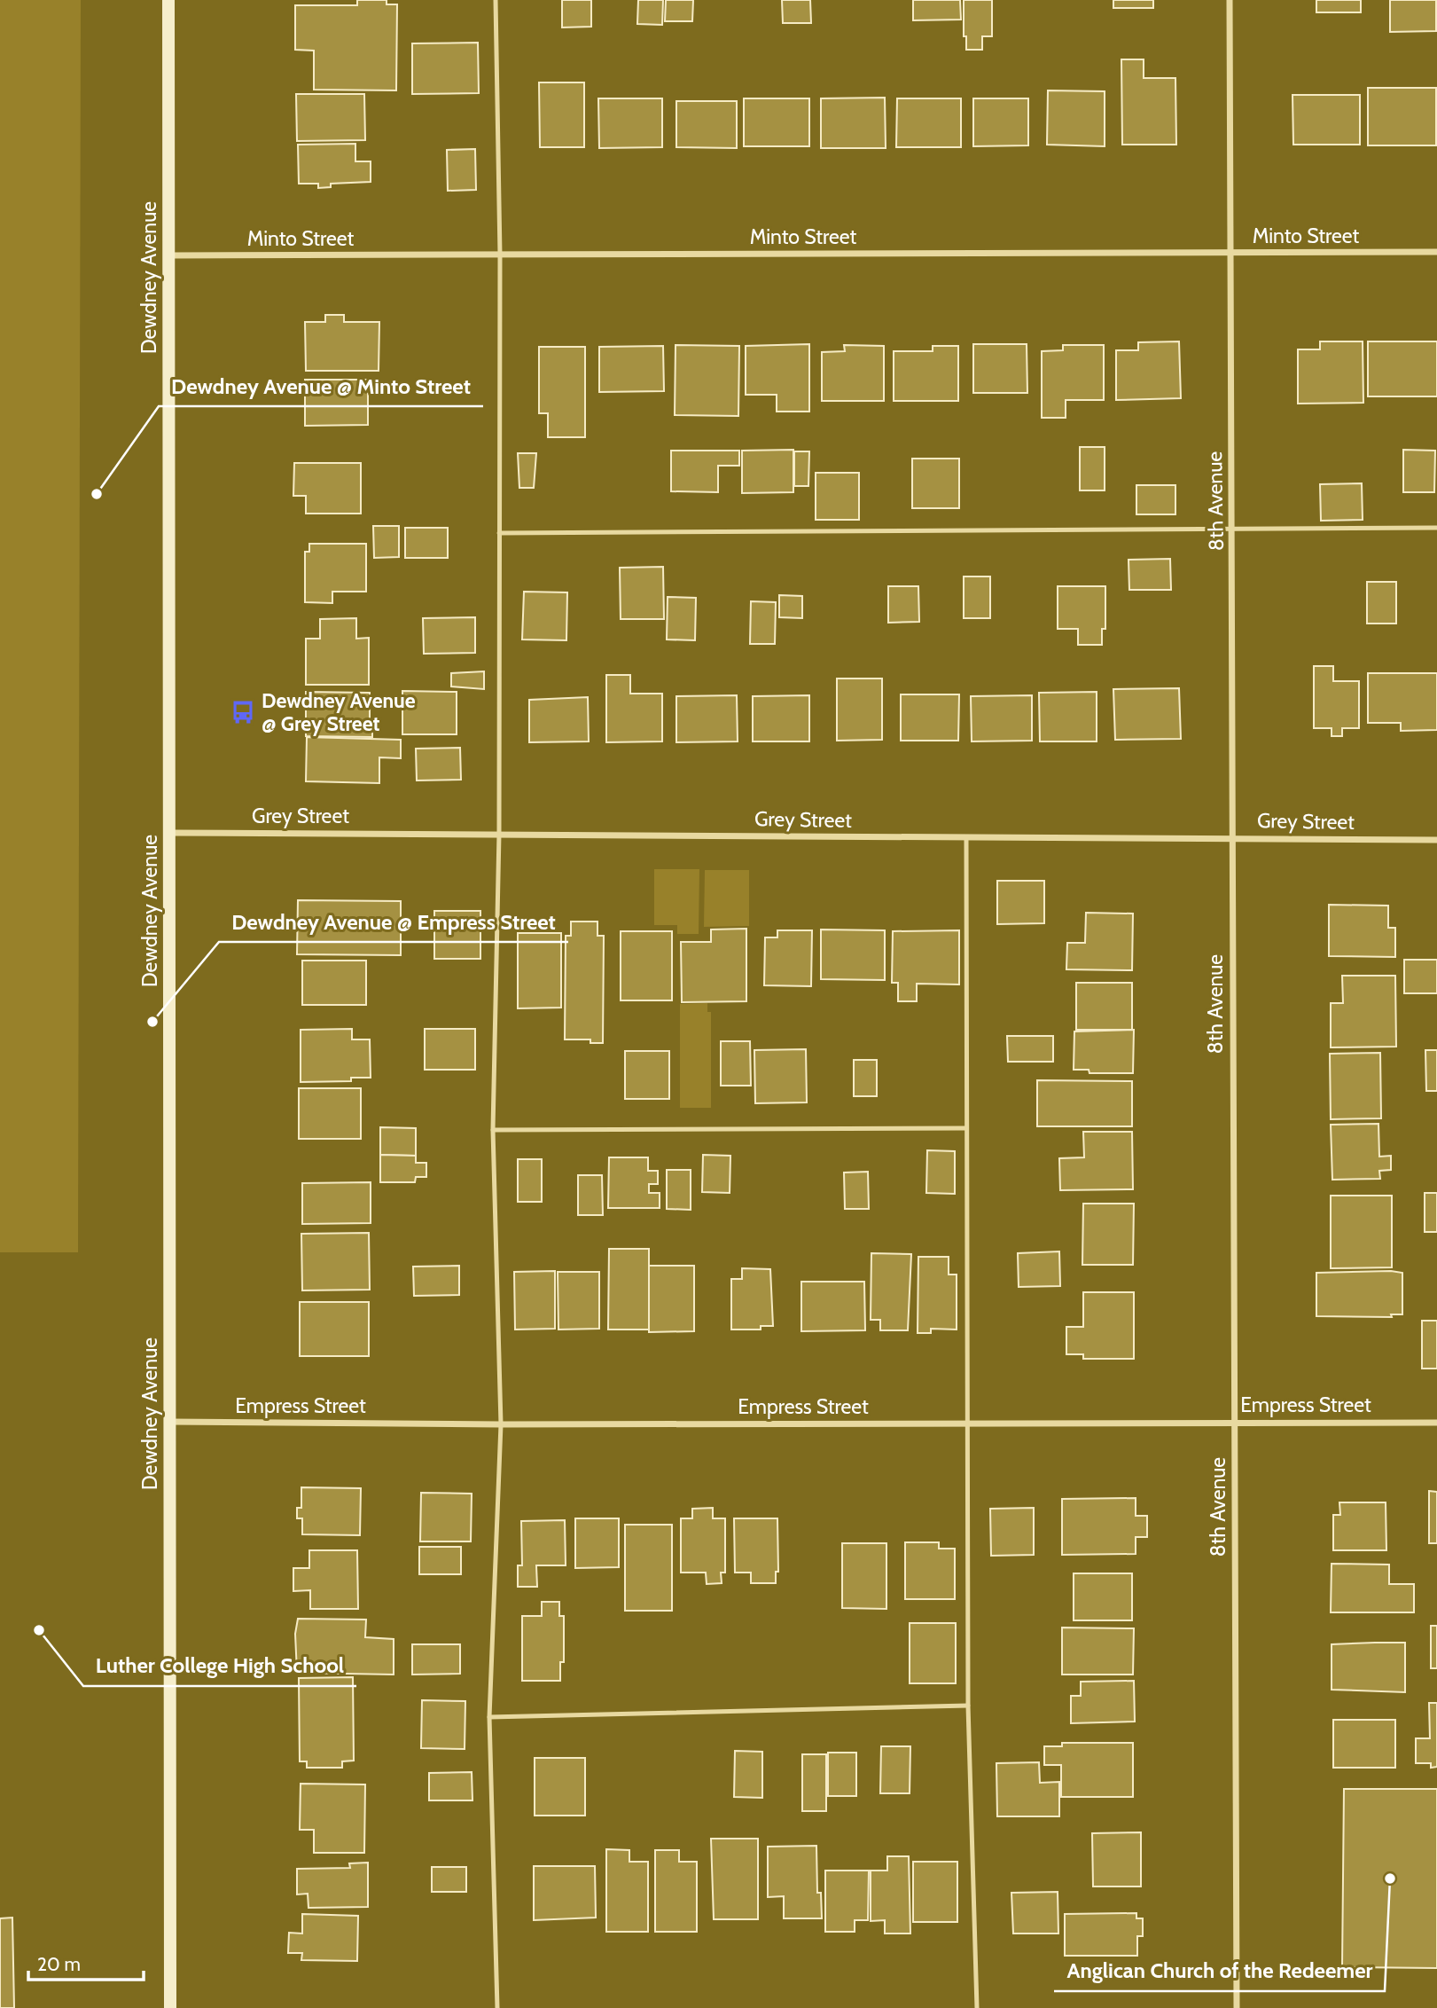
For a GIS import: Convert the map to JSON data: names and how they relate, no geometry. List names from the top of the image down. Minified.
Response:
{"streets":{"main road":["Dewdney Avenue"],"street":["Minto Street","8th Avenue","Grey Street","Empress Street"]},"crossings":[["Minto Street","Dewdney Avenue"],["Minto Street","8th Avenue"],["Dewdney Avenue","Grey Street"],["Dewdney Avenue","Empress Street"],["8th Avenue","Grey Street"],["8th Avenue","Empress Street"]],"places":{"other":["Dewdney Avenue @ Minto Street","Dewdney Avenue @ Empress Street","Luther College High School","Anglican Church of the Redeemer"],"bus stop":["Dewdney Avenue @ Grey Street"]},"scale_bar":"20 m"}
